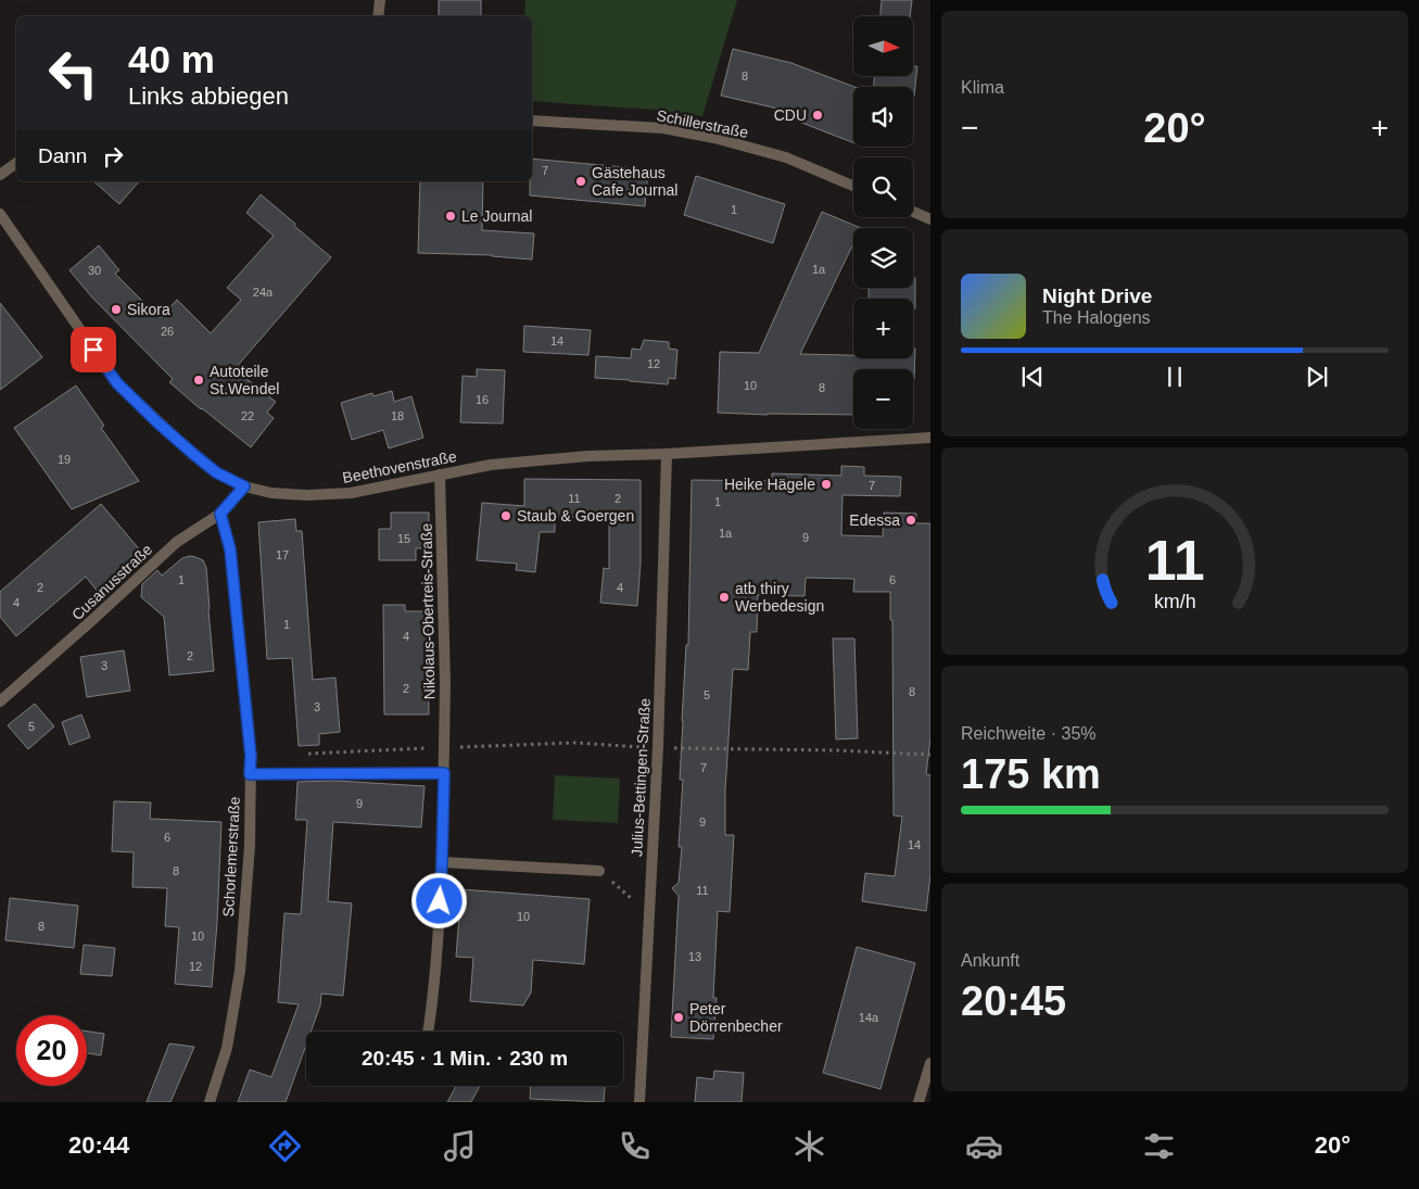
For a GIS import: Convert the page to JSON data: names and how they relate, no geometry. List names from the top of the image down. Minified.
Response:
{"streets":{"street":["Schillerstraße","Beethovenstraße","Cusanusstraße","Nikolaus-Obertreis-Straße","Julius-Bettingen-Straße","Schorlemerstraße"]},"crossings":[["Beethovenstraße","Cusanusstraße"],["Beethovenstraße","Nikolaus-Obertreis-Straße"],["Beethovenstraße","Julius-Bettingen-Straße"],["Cusanusstraße","Schorlemerstraße"]],"places":["CDU","Gästehaus Cafe Journal","Le Journal","Sikora","Autoteile St.Wendel","Heike Hägele","Staub & Goergen","Edessa","atb thiry Werbedesign","Peter Dörrenbecher"],"house_numbers":["8","7","1","1a","30","24a","26","14","12","10","8","16","22","18","19","7","11","2","1","1a","9","15","17","1","6","2","4","4","1","4","2","3","2","8","5","3","5","7","9","9","6","14","8","11","10","8","10","13","12","14a"],"north":"right","page":{"tile":["Klima",["Reichweite · 35%","175 km"],["Ankunft","20:45"]],"map_buttons":["+","−"],"turn":["40 m","Links abbiegen"],"heat":["−","20°","+"],"then":"Dann","song":["Night Drive","The Halogens"],"limit":"20","trip":"20:45 · 1 Min. · 230 m","tabs":["20:44","20°"],"gauge":["11","km/h"]}}
